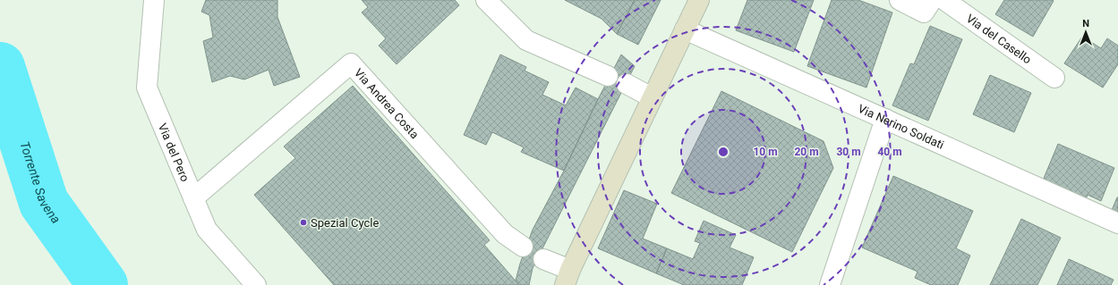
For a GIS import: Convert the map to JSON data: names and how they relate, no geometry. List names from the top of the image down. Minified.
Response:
{"streets":{"street":["Via del Casello","Via Andrea Costa","Via Nerino Soldati","Via del Pero"]},"crossings":[["Via Andrea Costa","Via del Pero"]],"water":["Torrente Savena"],"places":["Spezial Cycle"],"north":"top","rings":["10 m","20 m","30 m","40 m"]}
